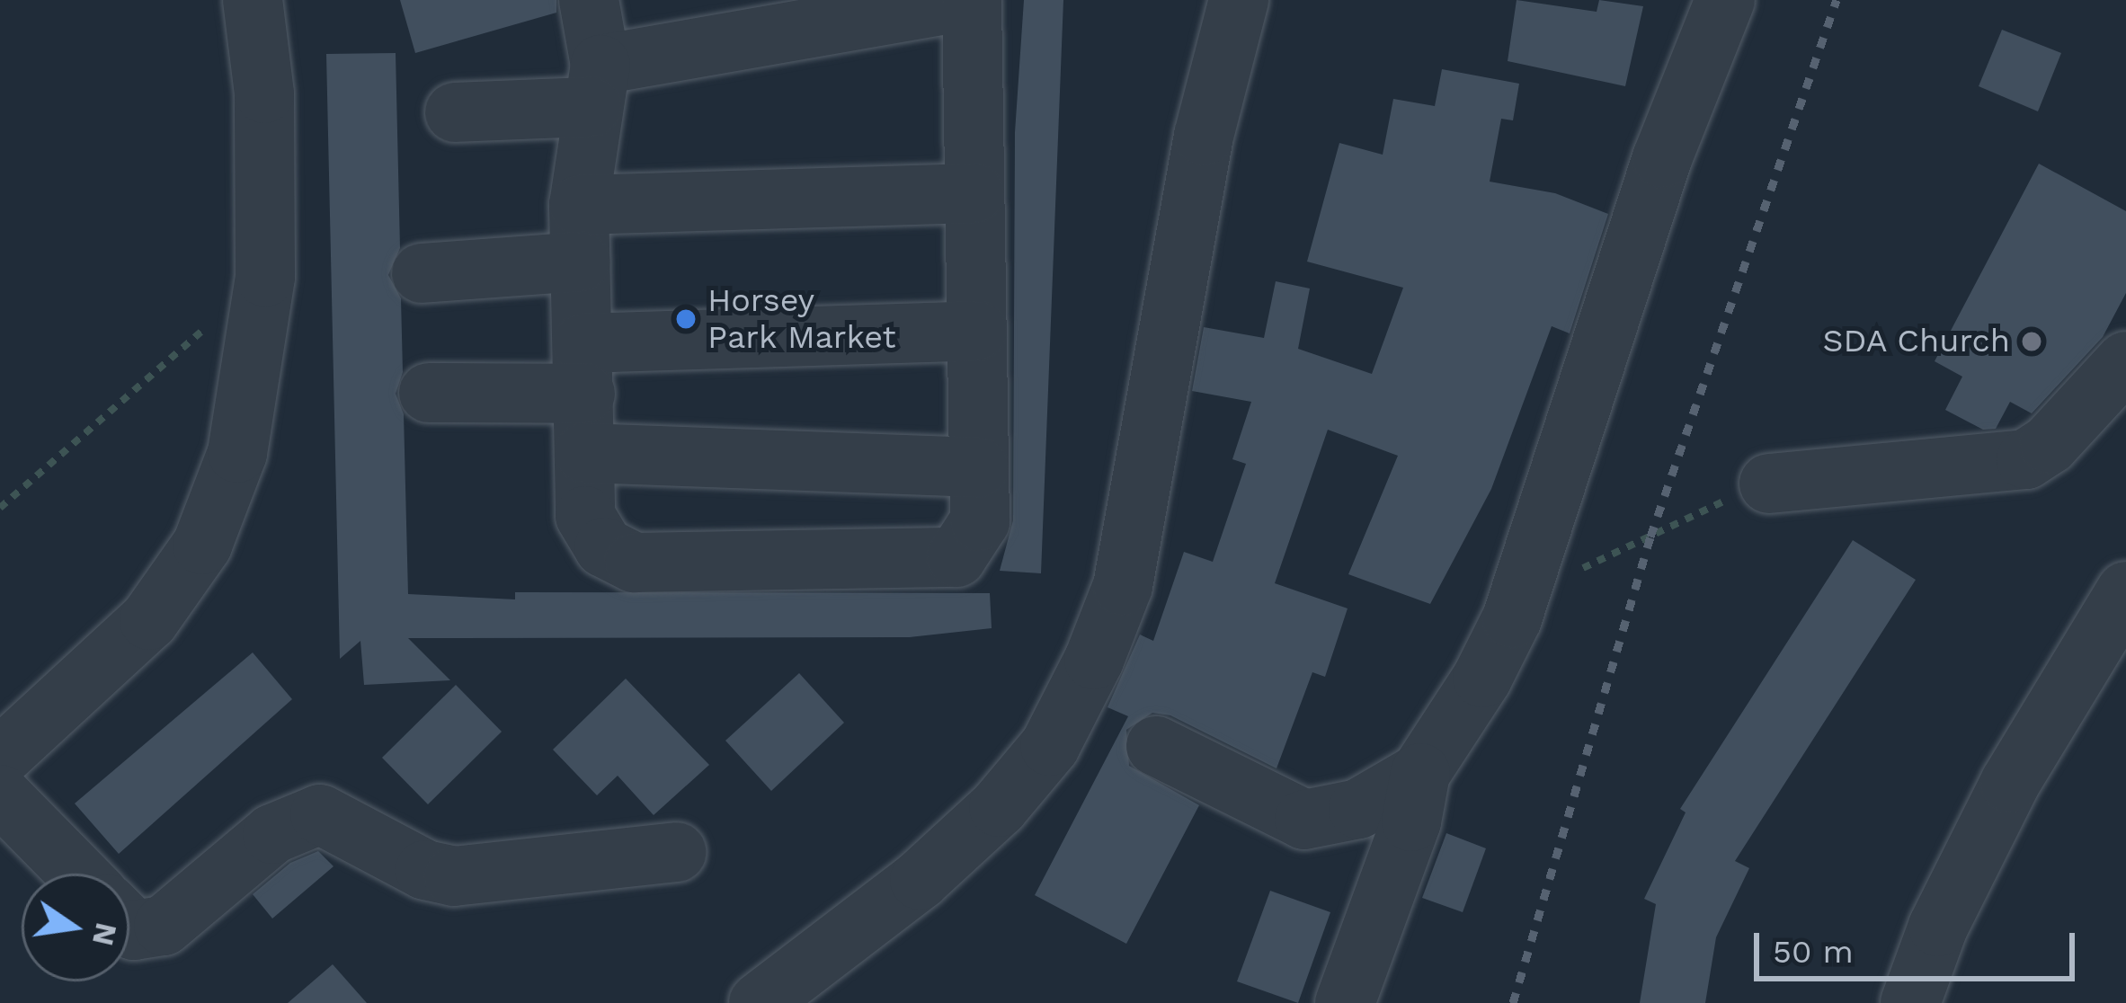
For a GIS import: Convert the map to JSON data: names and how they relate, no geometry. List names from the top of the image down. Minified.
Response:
{"places":["Horsey Park Market","SDA Church"],"scale_bar":"50 m","north":"right"}
